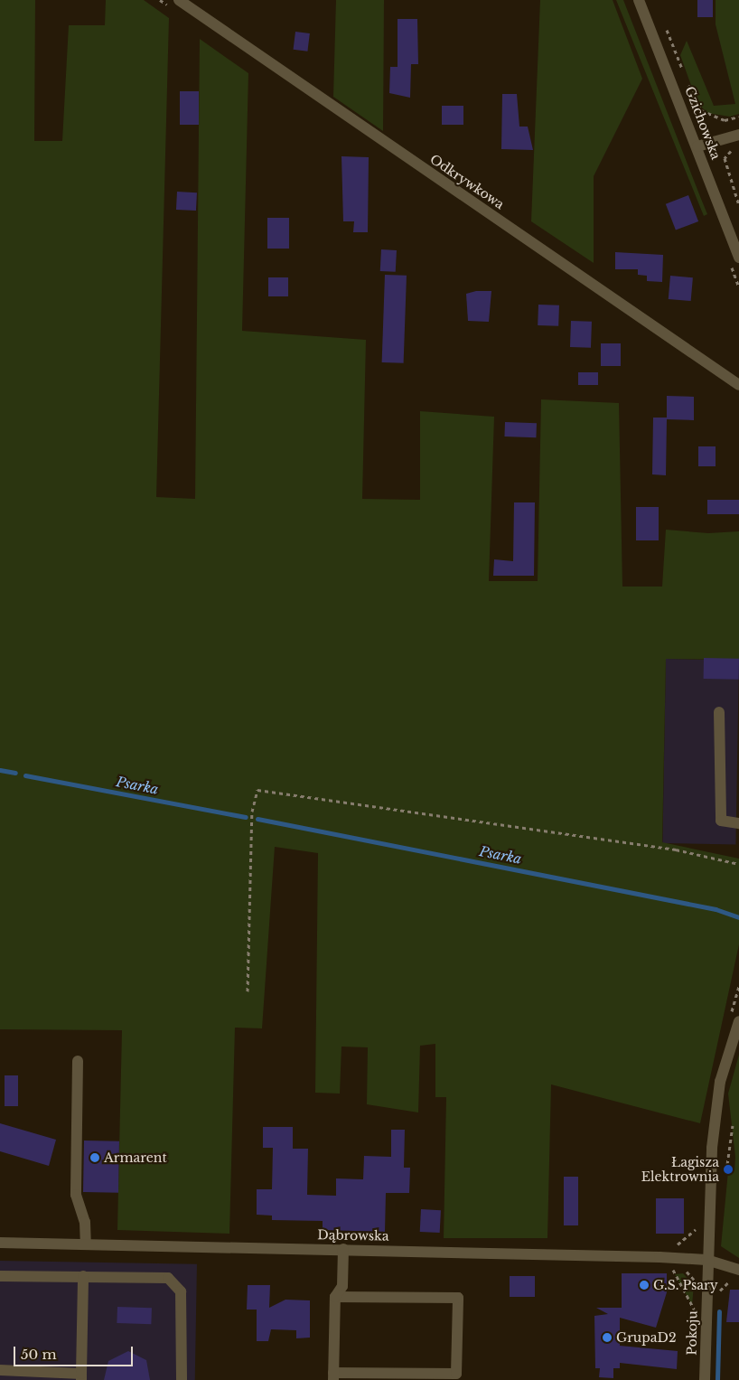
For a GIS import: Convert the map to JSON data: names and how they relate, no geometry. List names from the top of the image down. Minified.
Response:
{"streets":{"street":["Gzichowska","Odkrywkowa","Dąbrowska","Pokoju"]},"crossings":[["Dąbrowska","Pokoju"]],"water":["Psarka"],"places":["Armarent","Łagisza Elektrownia","G.S. Psary","GrupaD2"],"scale_bar":"50 m"}
